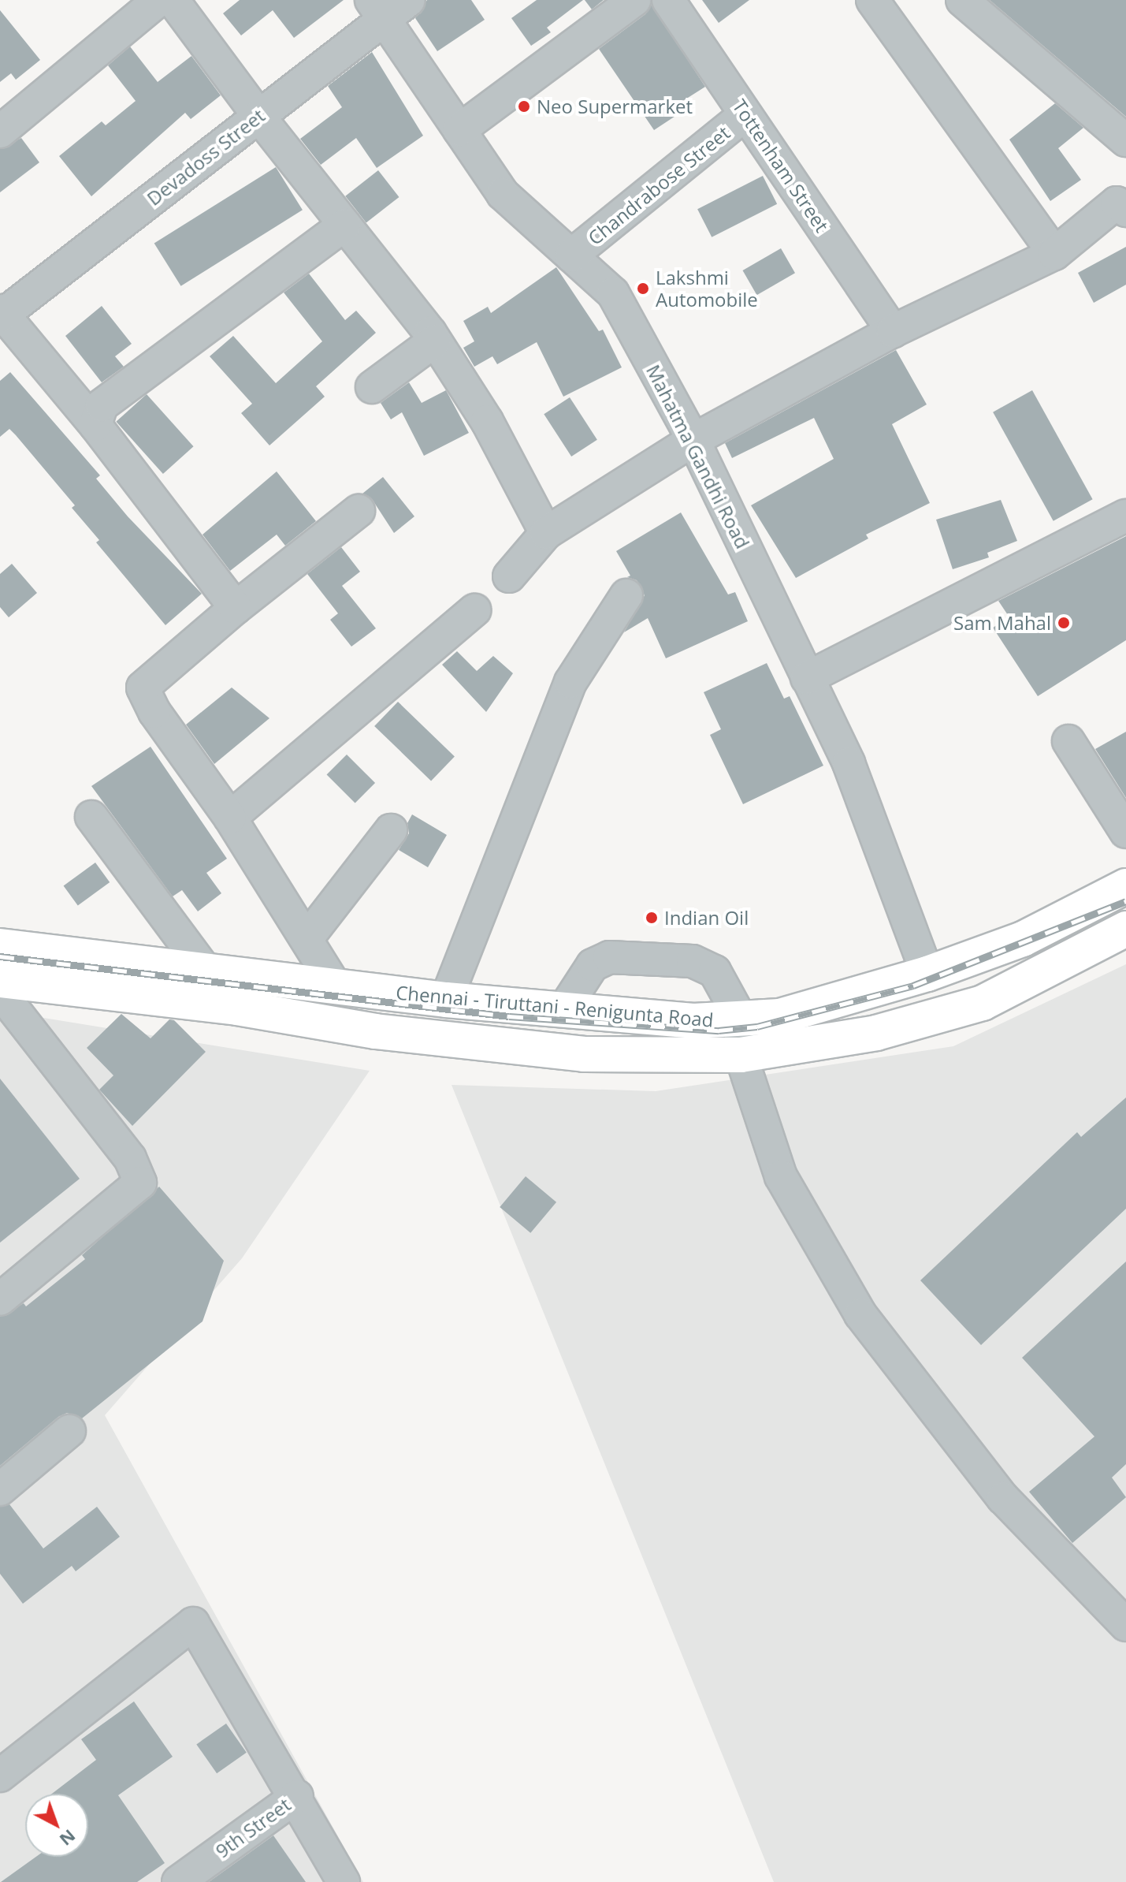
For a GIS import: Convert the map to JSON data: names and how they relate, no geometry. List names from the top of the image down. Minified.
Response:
{"streets":{"highway":["Chennai - Tiruttani - Renigunta Road"],"street":["Devadoss Street","Tottenham Street","Chandrabose Street","Mahatma Gandhi Road","9th Street"]},"crossings":[["Devadoss Street","Mahatma Gandhi Road"],["Tottenham Street","Chandrabose Street"],["Chandrabose Street","Mahatma Gandhi Road"],["Mahatma Gandhi Road","Chennai - Tiruttani - Renigunta Road"]],"places":["Neo Supermarket","Lakshmi Automobile","Sam Mahal","Indian Oil"],"north":"bottom right"}
